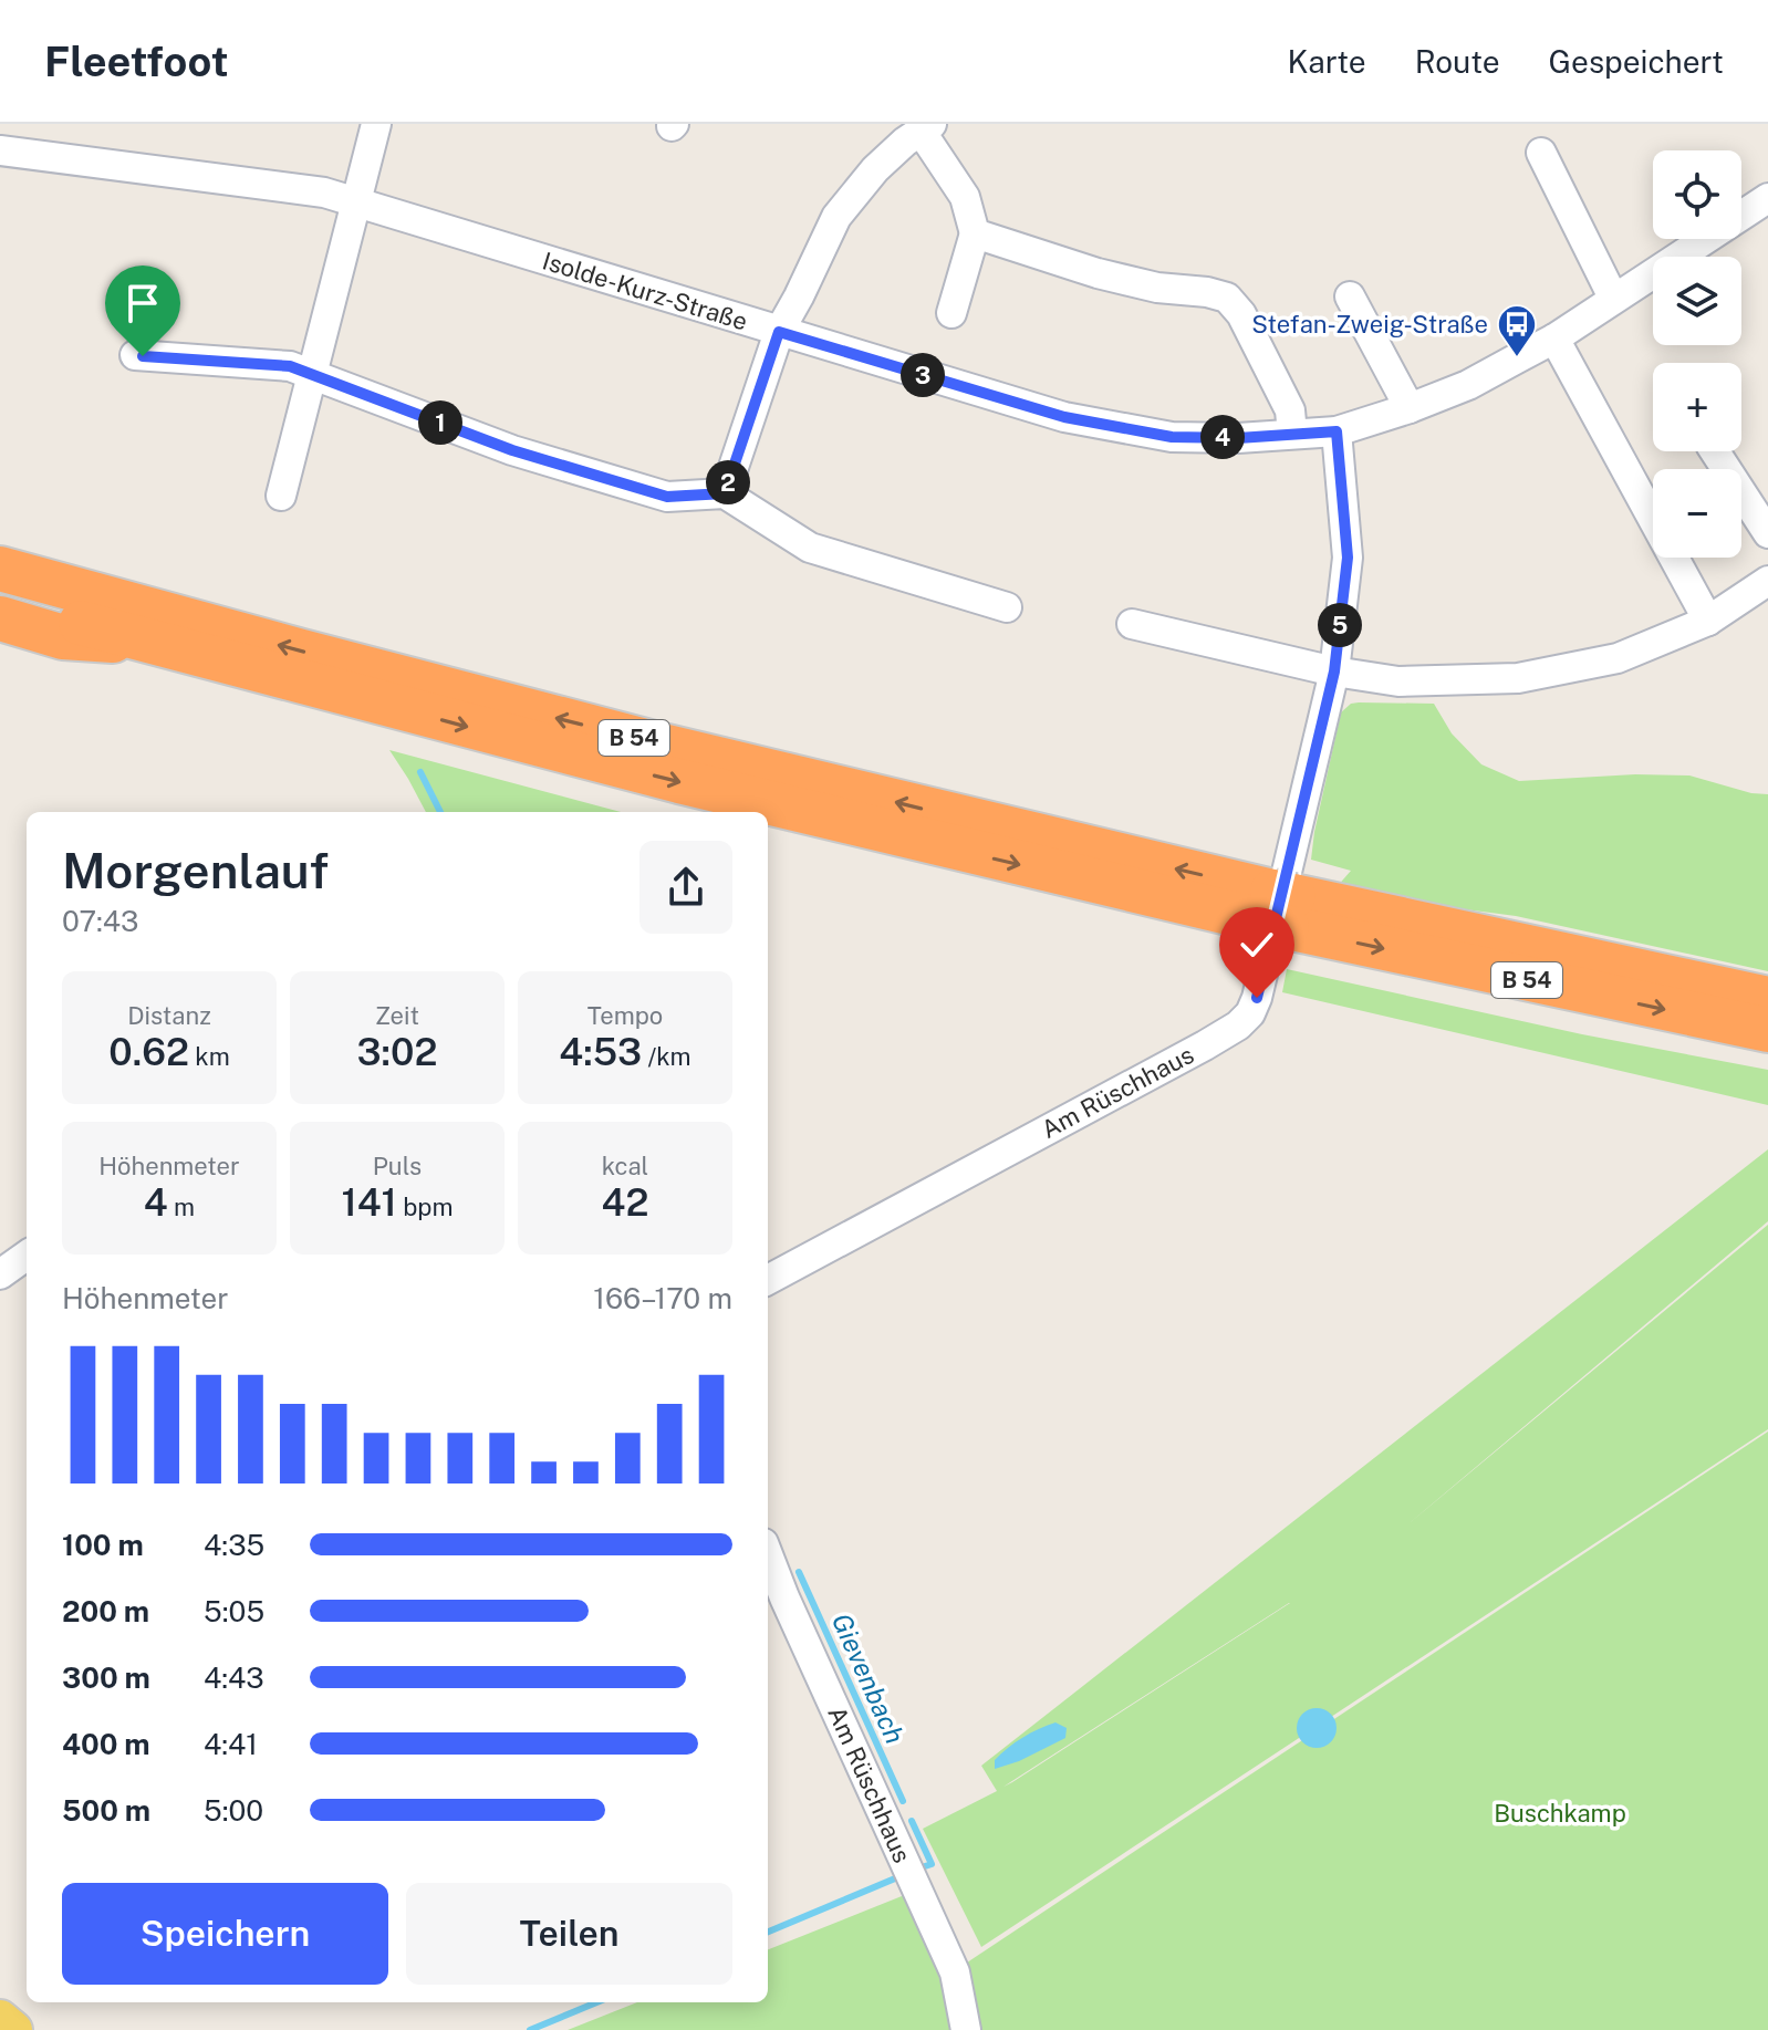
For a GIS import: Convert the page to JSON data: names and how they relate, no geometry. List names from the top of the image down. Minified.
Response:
{"streets":{"highway":["B 54"],"street":["Isolde-Kurz-Straße","Am Rüschhaus"]},"crossings":[["Isolde-Kurz-Straße","Am Rüschhaus"]],"water":["Gievenbach"],"parks":["Buschkamp"],"places":{"bus stop":["Stefan-Zweig-Straße"]},"page":{"header":"Fleetfoot","nav":["Karte","Route","Gespeichert"],"map_buttons":["+","−"],"pins":["3","1","4","2","5"],"heading":["Morgenlauf","07:43"],"stats":[["Distanz","0.62 km"],["Zeit","3:02"],["Tempo","4:53 /km"],["Höhenmeter","4 m"],["Puls","141 bpm"],["kcal","42"]],"chart":["Höhenmeter","166–170 m"],"list":[{"name":"100 m","note":"4:35"},{"name":"200 m","note":"5:05"},{"name":"300 m","note":"4:43"},{"name":"400 m","note":"4:41"},{"name":"500 m","note":"5:00"}],"buttons":["Speichern","Teilen"]}}
